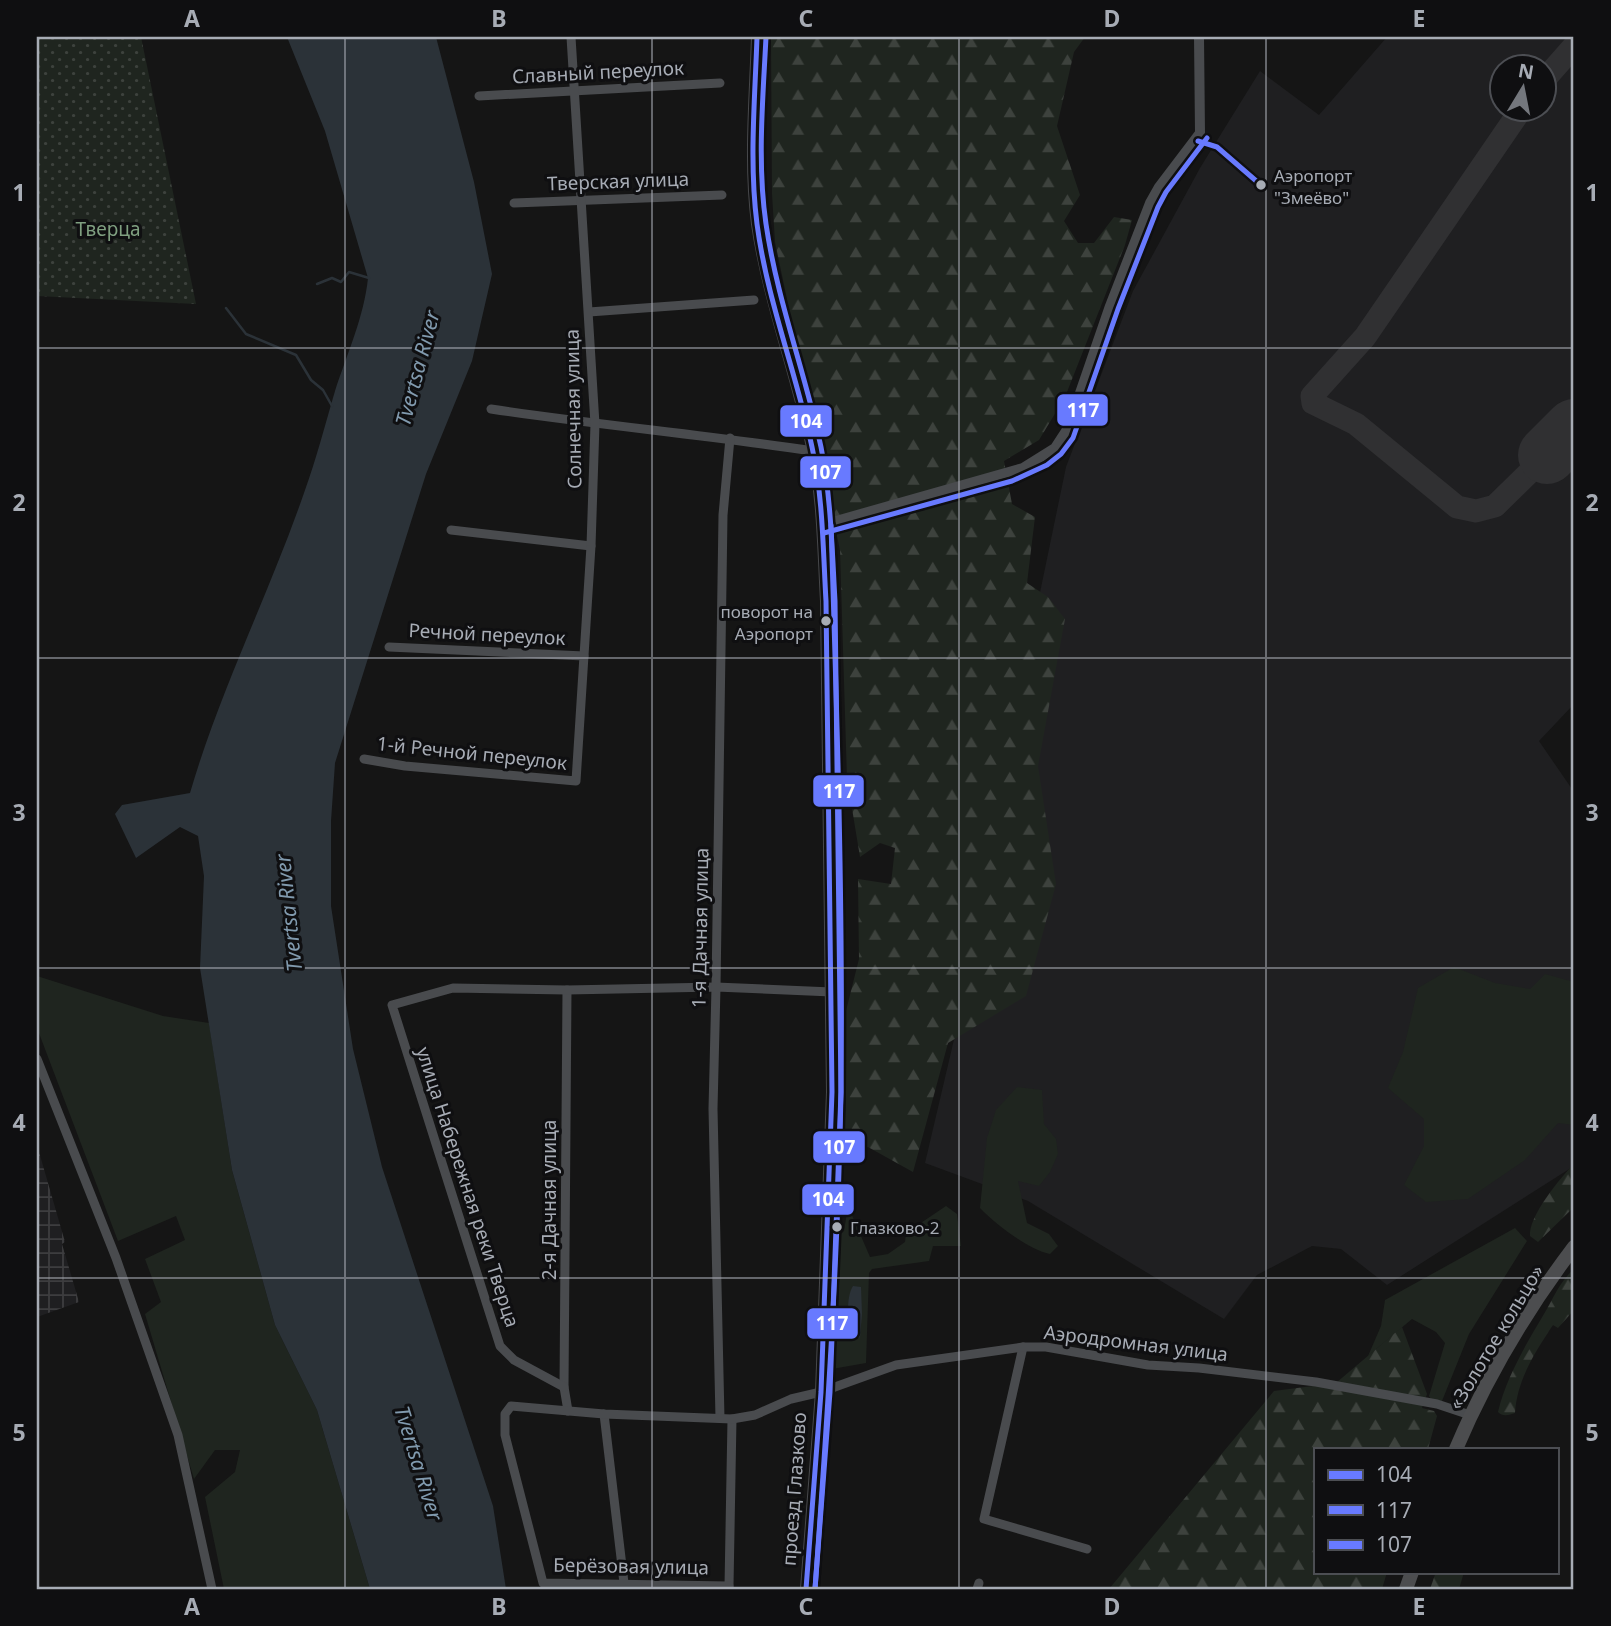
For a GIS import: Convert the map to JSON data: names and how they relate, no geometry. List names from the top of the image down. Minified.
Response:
{"streets":{"main road":["«Золотое кольцо»","проезд Глазково"],"street":["Славный переулок","Тверская улица","Солнечная улица","Речной переулок","1-й Речной переулок","1-я Дачная улица","улица Набережная реки Тверца","2-я Дачная улица","Аэродромная улица","Берёзовая улица"]},"crossings":[["Славный переулок","Солнечная улица"],["Тверская улица","Солнечная улица"],["Солнечная улица","Речной переулок"],["Солнечная улица","1-й Речной переулок"],["1-я Дачная улица","Аэродромная улица"],["улица Набережная реки Тверца","2-я Дачная улица"],["2-я Дачная улица","Аэродромная улица"],["«Золотое кольцо»","Аэродромная улица"],["Аэродромная улица","проезд Глазково"],["Аэродромная улица","Берёзовая улица"]],"water":["Tvertsa River"],"parks":["Тверца"],"places":["Аэропорт \"Змеёво\"","поворот на Аэропорт","Глазково-2"],"lines":["transit line 104","transit line 107","transit line 117"],"legend":["104","117","107"],"north":"top","grid":{"columns":["A","B","C","D","E"],"rows":["1","2","3","4","5"]}}
